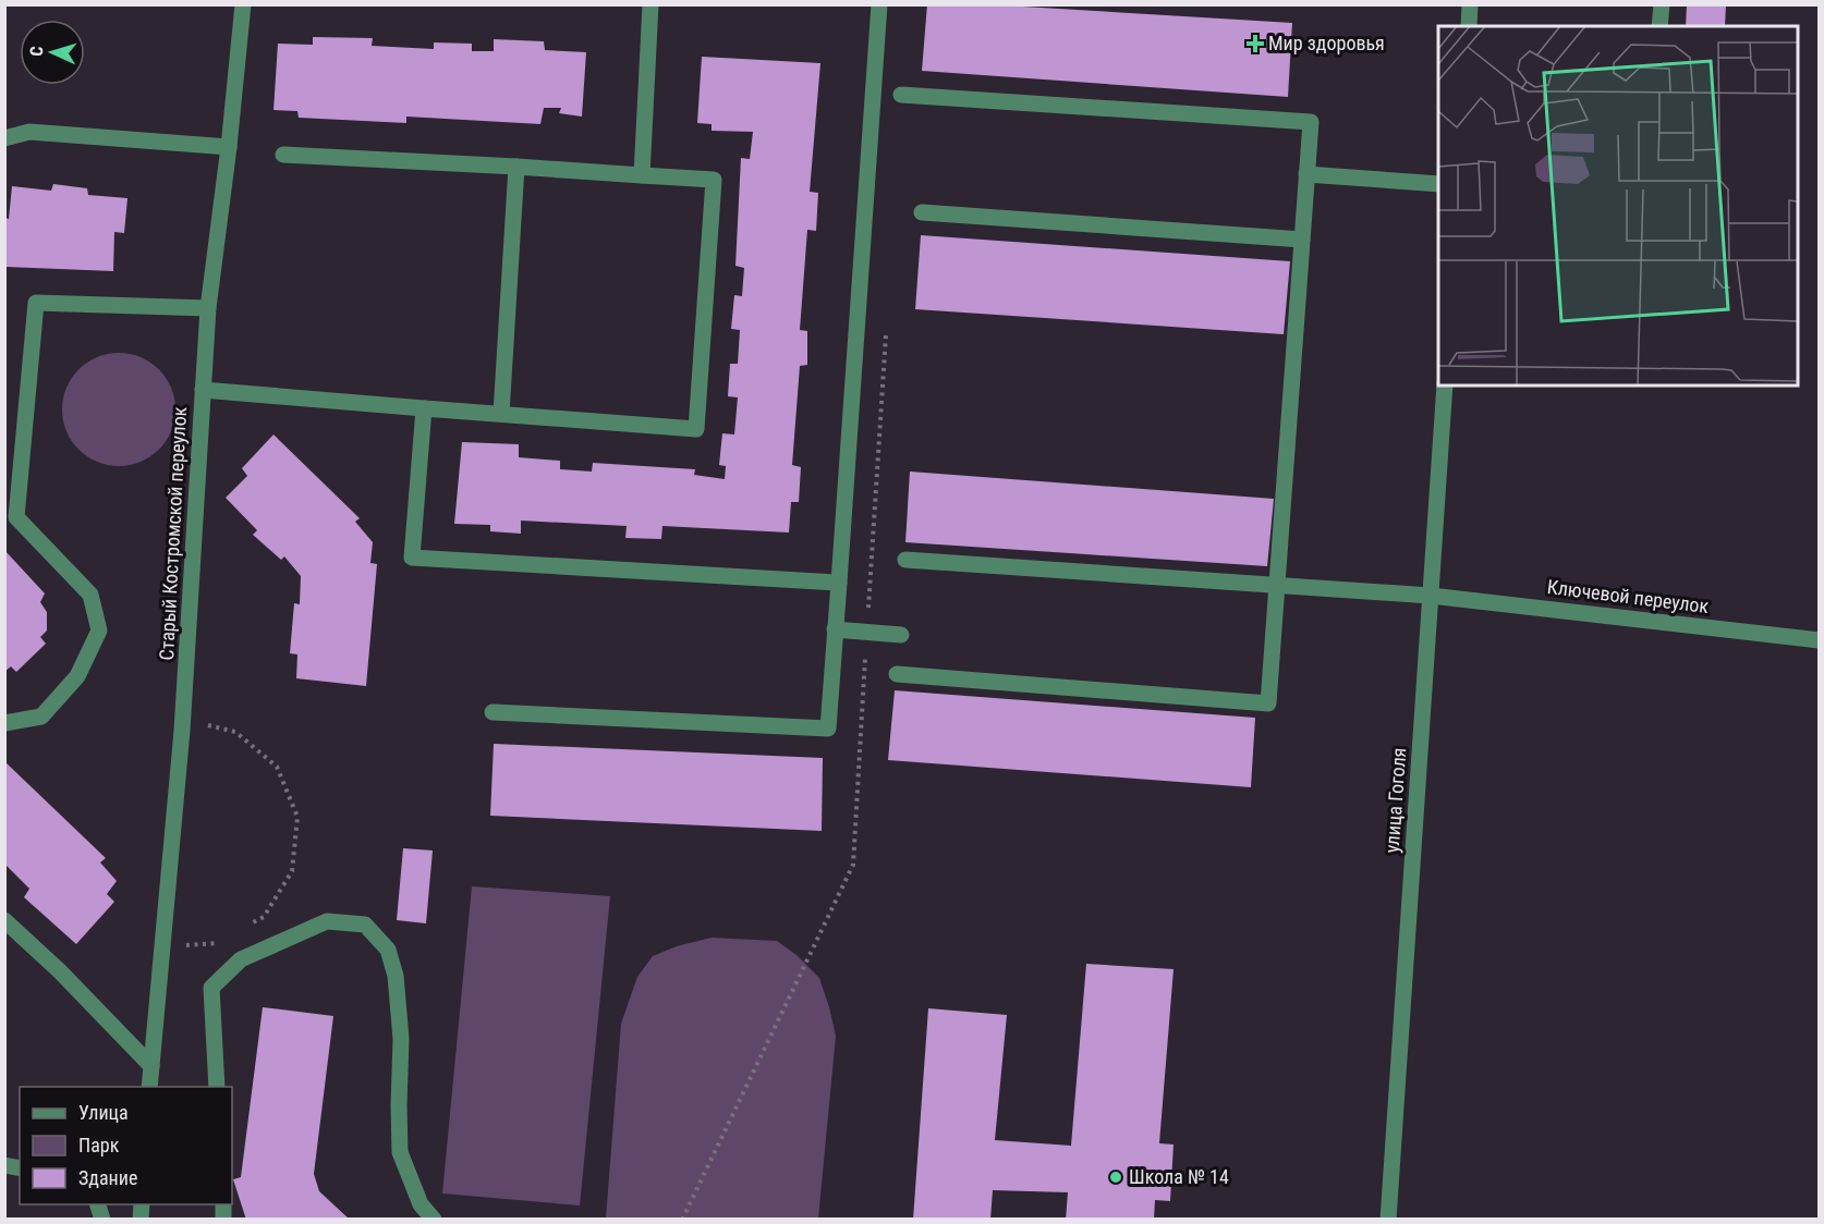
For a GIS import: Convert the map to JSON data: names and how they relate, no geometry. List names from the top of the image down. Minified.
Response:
{"streets":{"street":["Старый Костромской переулок","Ключевой переулок","улица Гоголя"]},"crossings":[["Ключевой переулок","улица Гоголя"]],"places":{"health":["Мир здоровья"],"other":["Школа № 14"]},"legend":["Улица","Парк","Здание"],"north":"left"}
